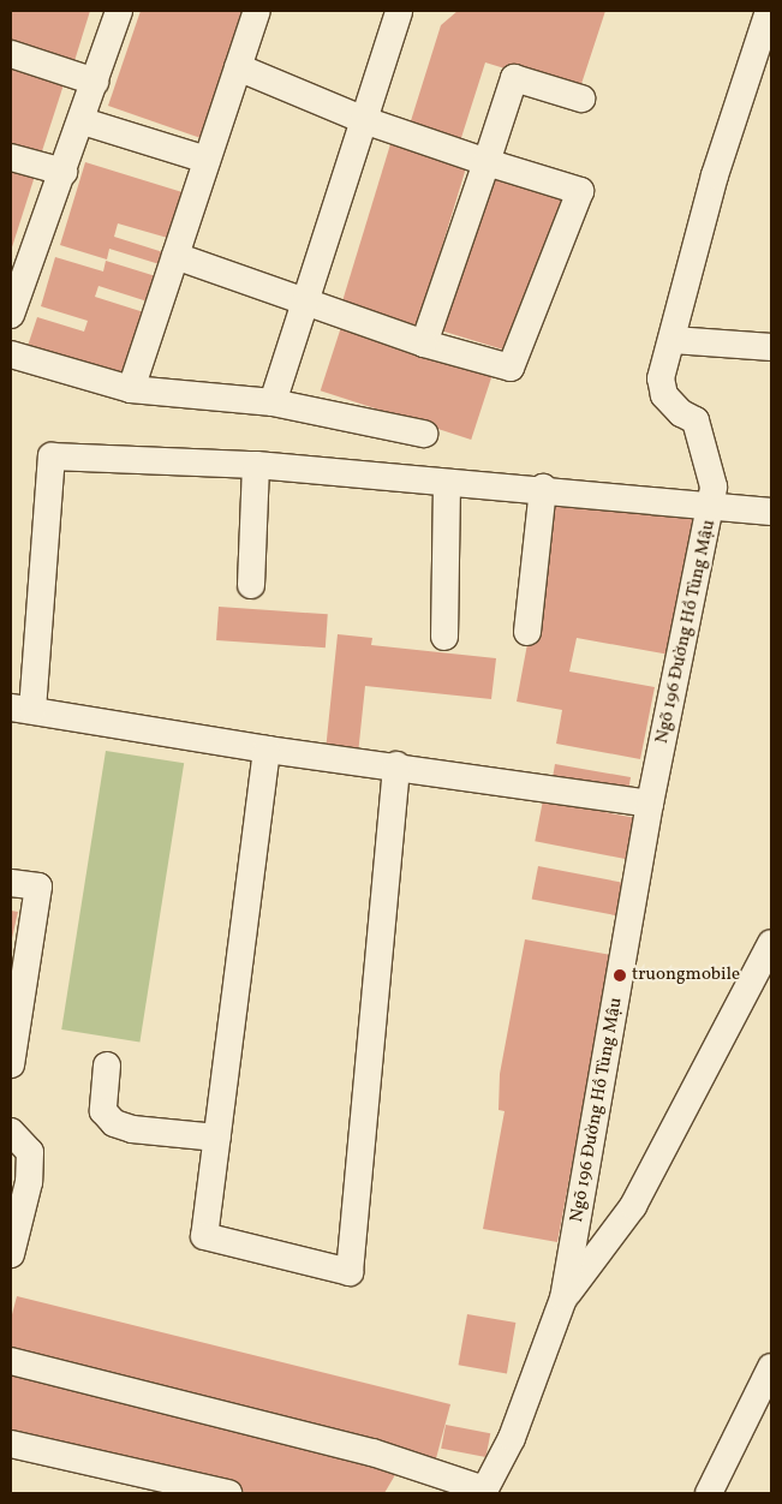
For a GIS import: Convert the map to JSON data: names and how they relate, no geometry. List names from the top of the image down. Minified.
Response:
{"streets":{"street":["Ngõ 196 Đường Hồ Tùng Mậu"]},"places":["truongmobile"]}
